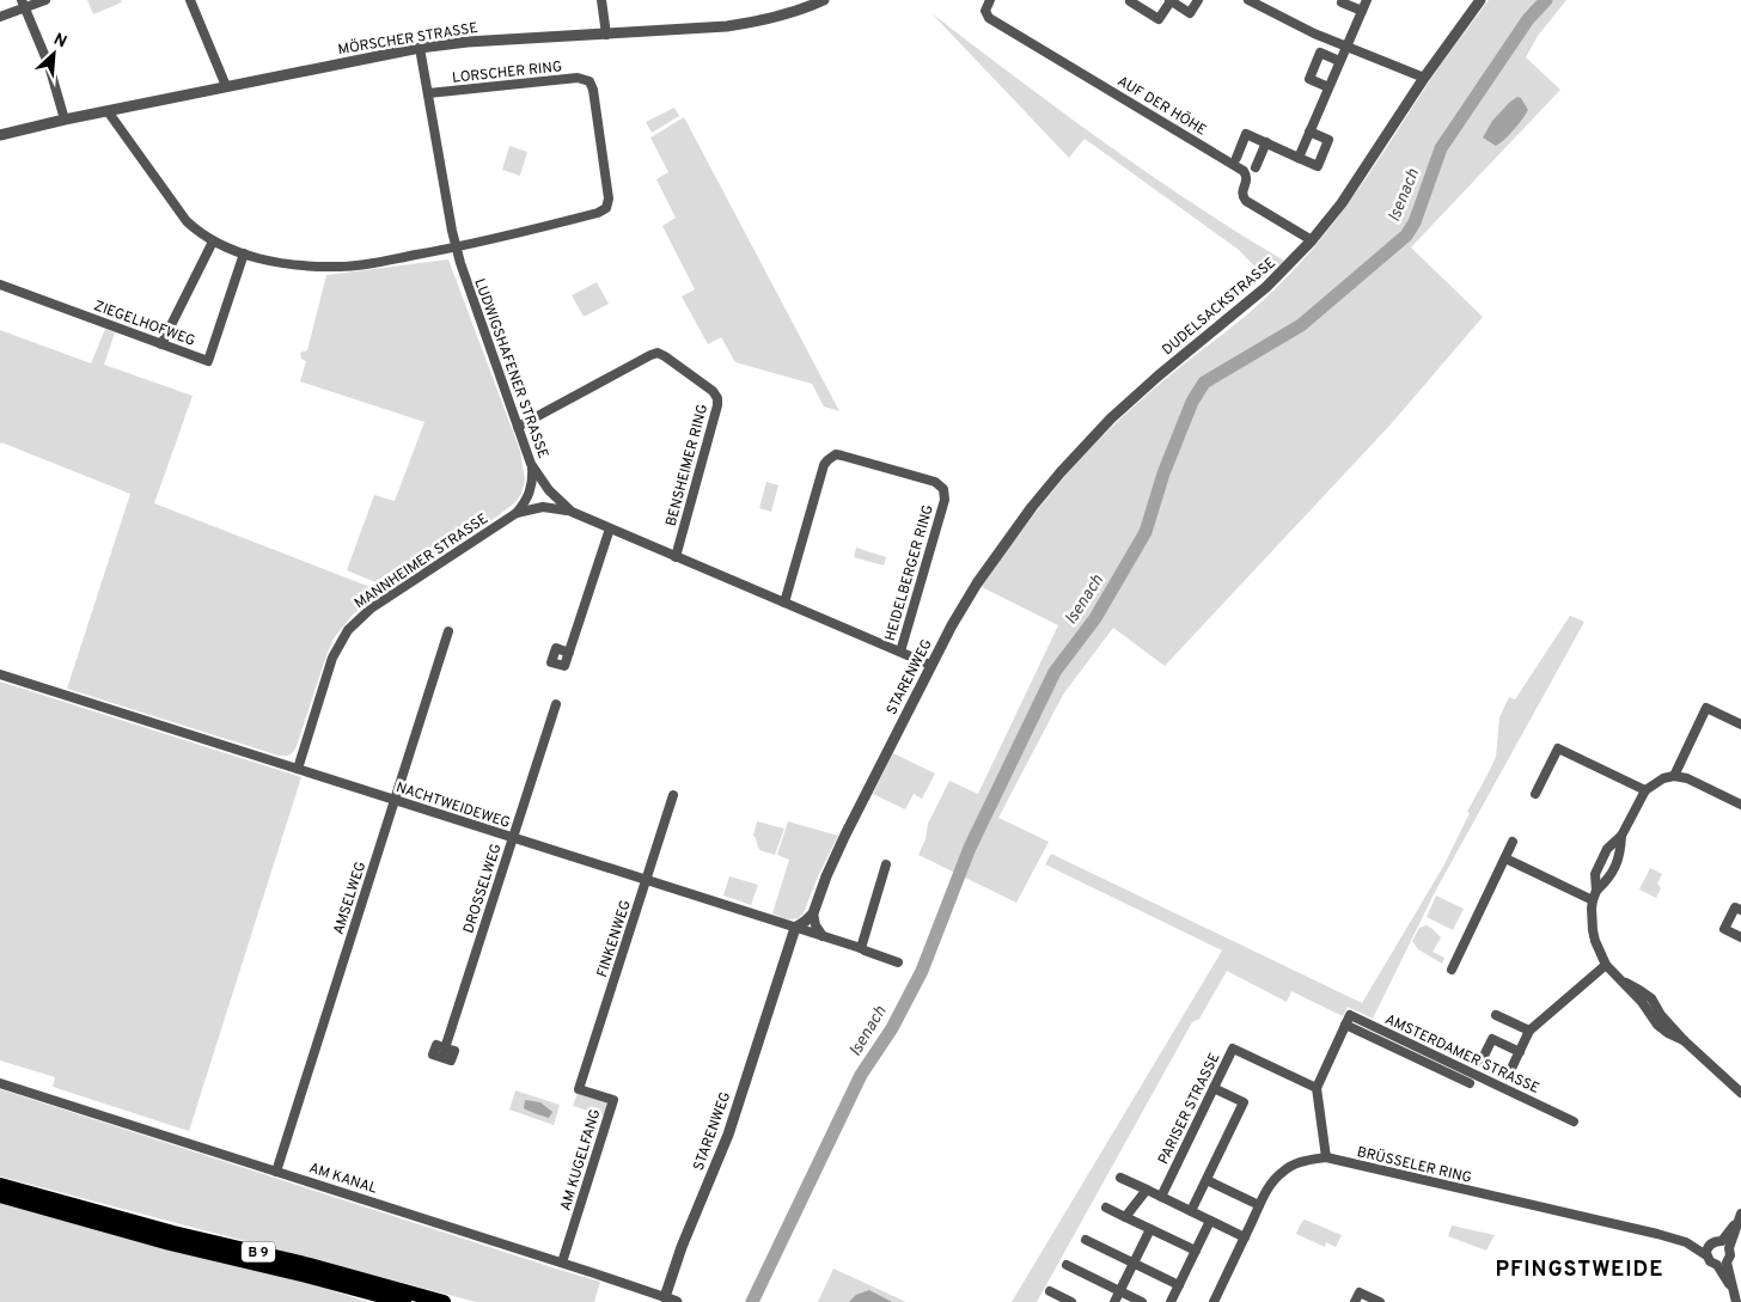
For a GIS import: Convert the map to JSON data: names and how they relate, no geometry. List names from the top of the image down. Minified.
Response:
{"streets":{"highway":["B 9"],"street":["MÖRSCHER STRASSE","LORSCHER RING","AUF DER HÖHE","DUDELSACKSTRASSE","ZIEGELHOFWEG","LUDWIGSHAFENER STRASSE","BENSHEIMER RING","MANNHEIMER STRASSE","HEIDELBERGER RING","STARENWEG","NACHTWEIDEWEG","DROSSELWEG","AMSELWEG","FINKENWEG","AMSTERDAMER STRASSE","PARISER STRASSE","AM KUGELFANG","BRÜSSELER RING","AM KANAL"]},"crossings":[["MÖRSCHER STRASSE","LUDWIGSHAFENER STRASSE"],["LORSCHER RING","LUDWIGSHAFENER STRASSE"],["AUF DER HÖHE","DUDELSACKSTRASSE"],["DUDELSACKSTRASSE","STARENWEG"],["LUDWIGSHAFENER STRASSE","BENSHEIMER RING"],["LUDWIGSHAFENER STRASSE","MANNHEIMER STRASSE"],["LUDWIGSHAFENER STRASSE","HEIDELBERGER RING"],["LUDWIGSHAFENER STRASSE","STARENWEG"],["MANNHEIMER STRASSE","NACHTWEIDEWEG"],["STARENWEG","NACHTWEIDEWEG"],["STARENWEG","AM KANAL"],["NACHTWEIDEWEG","DROSSELWEG"],["NACHTWEIDEWEG","AMSELWEG"],["NACHTWEIDEWEG","FINKENWEG"],["AMSELWEG","AM KANAL"],["FINKENWEG","AM KUGELFANG"],["AM KUGELFANG","AM KANAL"]],"districts":["PFINGSTWEIDE"],"water":["Isenach"],"north":"top right"}
